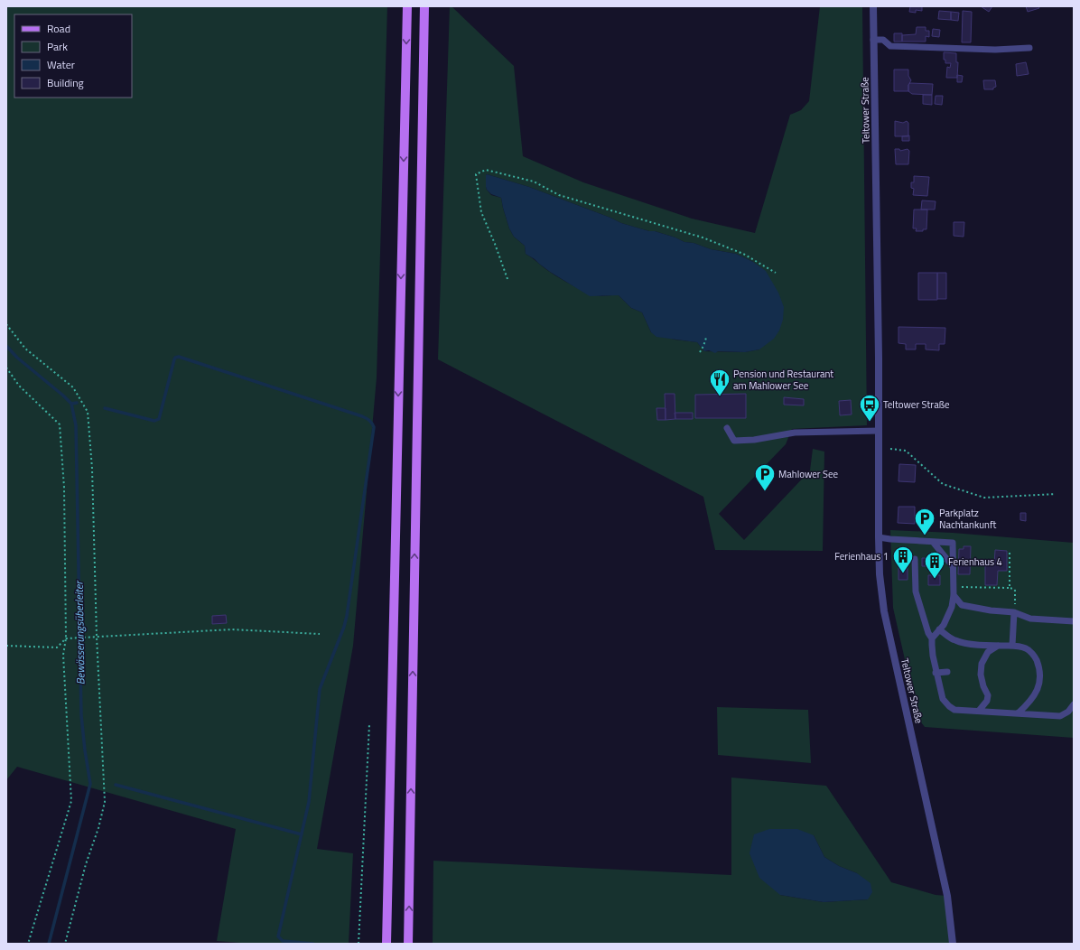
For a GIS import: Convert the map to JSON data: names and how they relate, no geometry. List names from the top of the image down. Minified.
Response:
{"streets":{"street":["Teltower Straße"]},"water":["Bewässerungsüberleiter"],"places":{"restaurant":["Pension und Restaurant am Mahlower See"],"bus stop":["Teltower Straße"],"parking":["Mahlower See","Parkplatz Nachtankunft"],"building":["Ferienhaus 1","Ferienhaus 4"]},"legend":["Road","Park","Water","Building"]}
